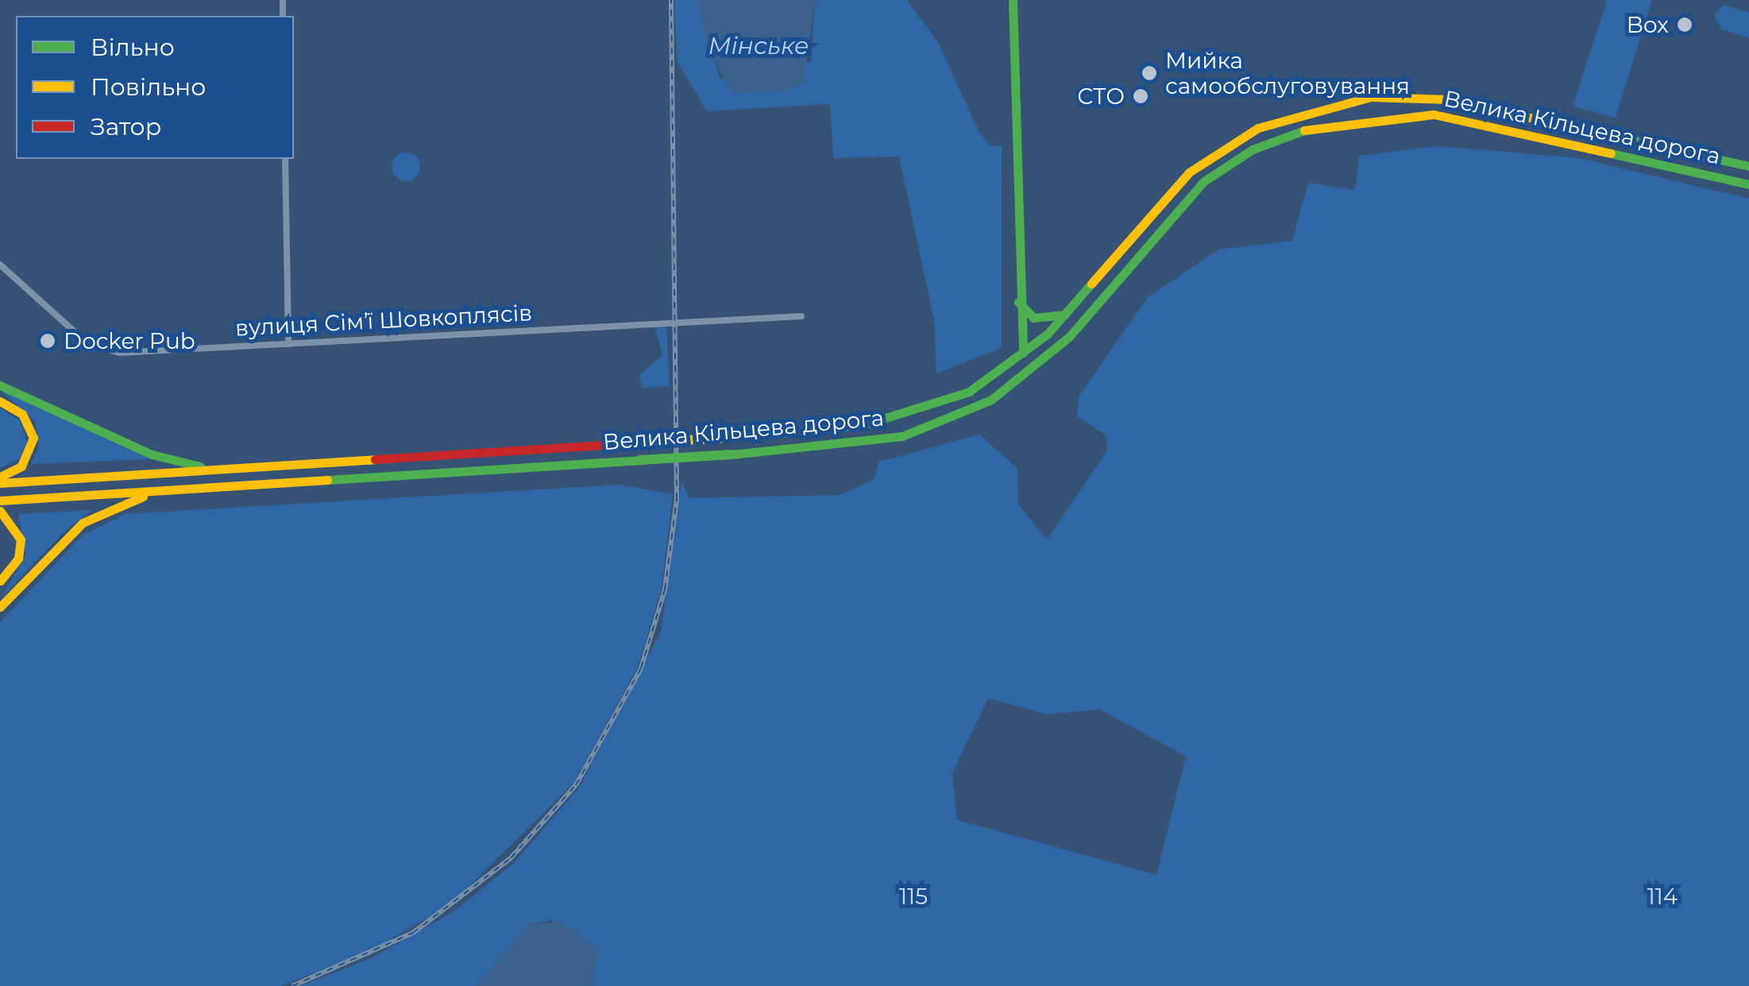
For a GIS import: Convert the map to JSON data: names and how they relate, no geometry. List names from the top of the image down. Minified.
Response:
{"streets":{"main road":["Велика Кільцева дорога"],"street":["вулиця Сімʼї Шовкоплясів"]},"water":["Мінське"],"parks":["115","114"],"places":["Box","Мийка самообслуговування","СТО","Docker Pub"],"legend":["Вільно","Повільно","Затор"]}
